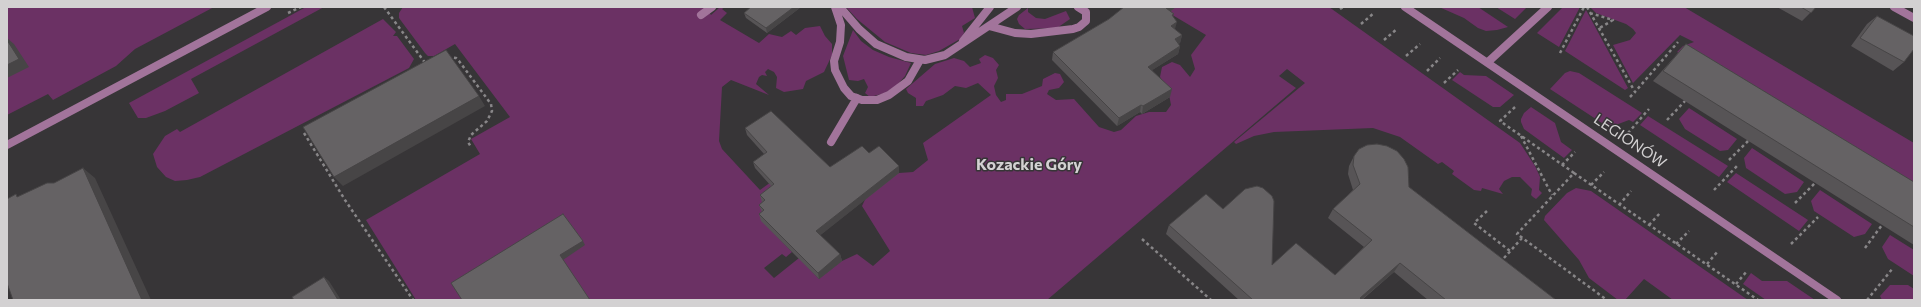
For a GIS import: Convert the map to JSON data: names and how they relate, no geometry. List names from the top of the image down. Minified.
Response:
{"streets":{"street":["LEGIONÓW"]},"districts":["Kozackie Góry"]}
